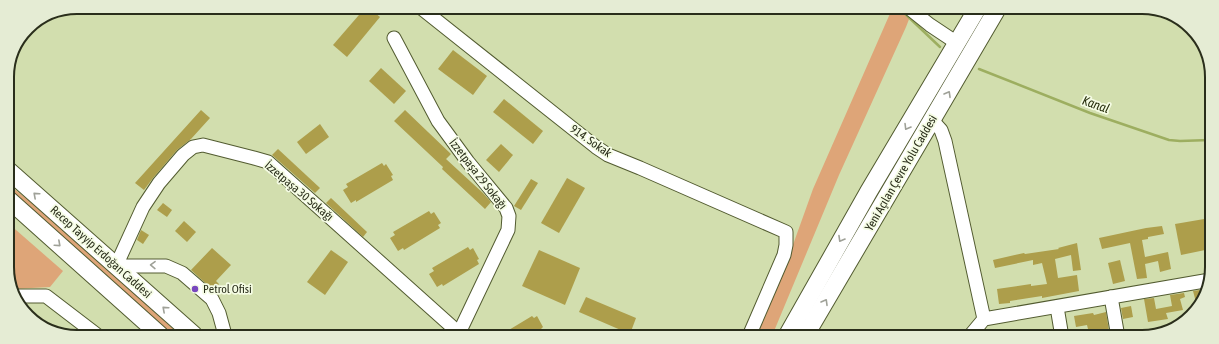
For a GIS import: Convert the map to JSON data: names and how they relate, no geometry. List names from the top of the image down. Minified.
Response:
{"streets":{"main road":["Yeni Açılan Çevre Yolu Caddesi","Recep Tayyip Erdoğan Caddesi"],"street":["914. Sokak","İzzetpaşa 29 Sokağı","İzzetpaşa 30 Sokağı"]},"crossings":[["İzzetpaşa 30 Sokağı","Recep Tayyip Erdoğan Caddesi"]],"water":["Kanal"],"places":["Petrol Ofisi"]}
